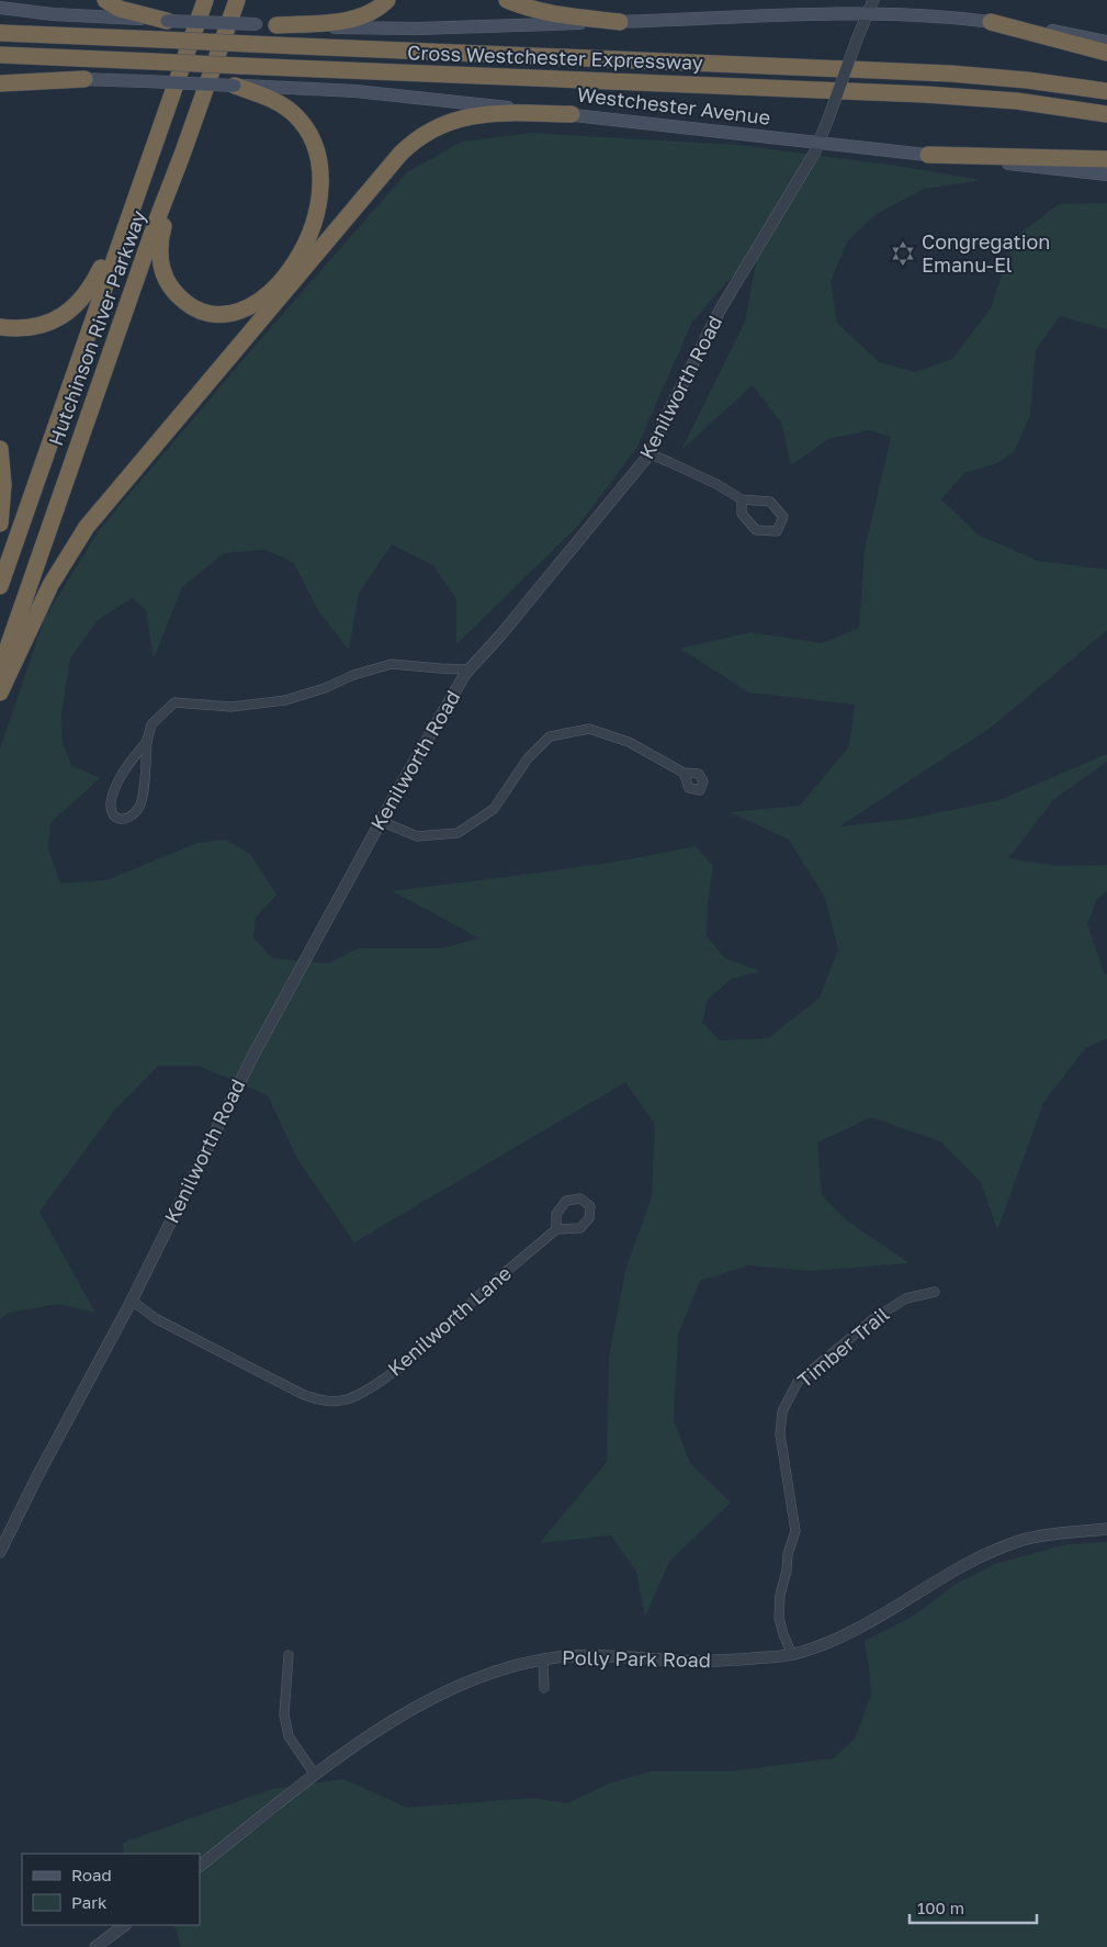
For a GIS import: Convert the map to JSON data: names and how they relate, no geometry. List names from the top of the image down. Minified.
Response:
{"streets":{"highway":["Cross Westchester Expressway","Hutchinson River Parkway"],"main road":["Westchester Avenue"],"street":["Kenilworth Road","Kenilworth Lane","Timber Trail","Polly Park Road"]},"crossings":[["Westchester Avenue","Kenilworth Road"],["Kenilworth Road","Kenilworth Lane"],["Timber Trail","Polly Park Road"]],"places":{"synagogue":["Congregation Emanu-El"]},"legend":["Road","Park"],"scale_bar":"100 m"}
